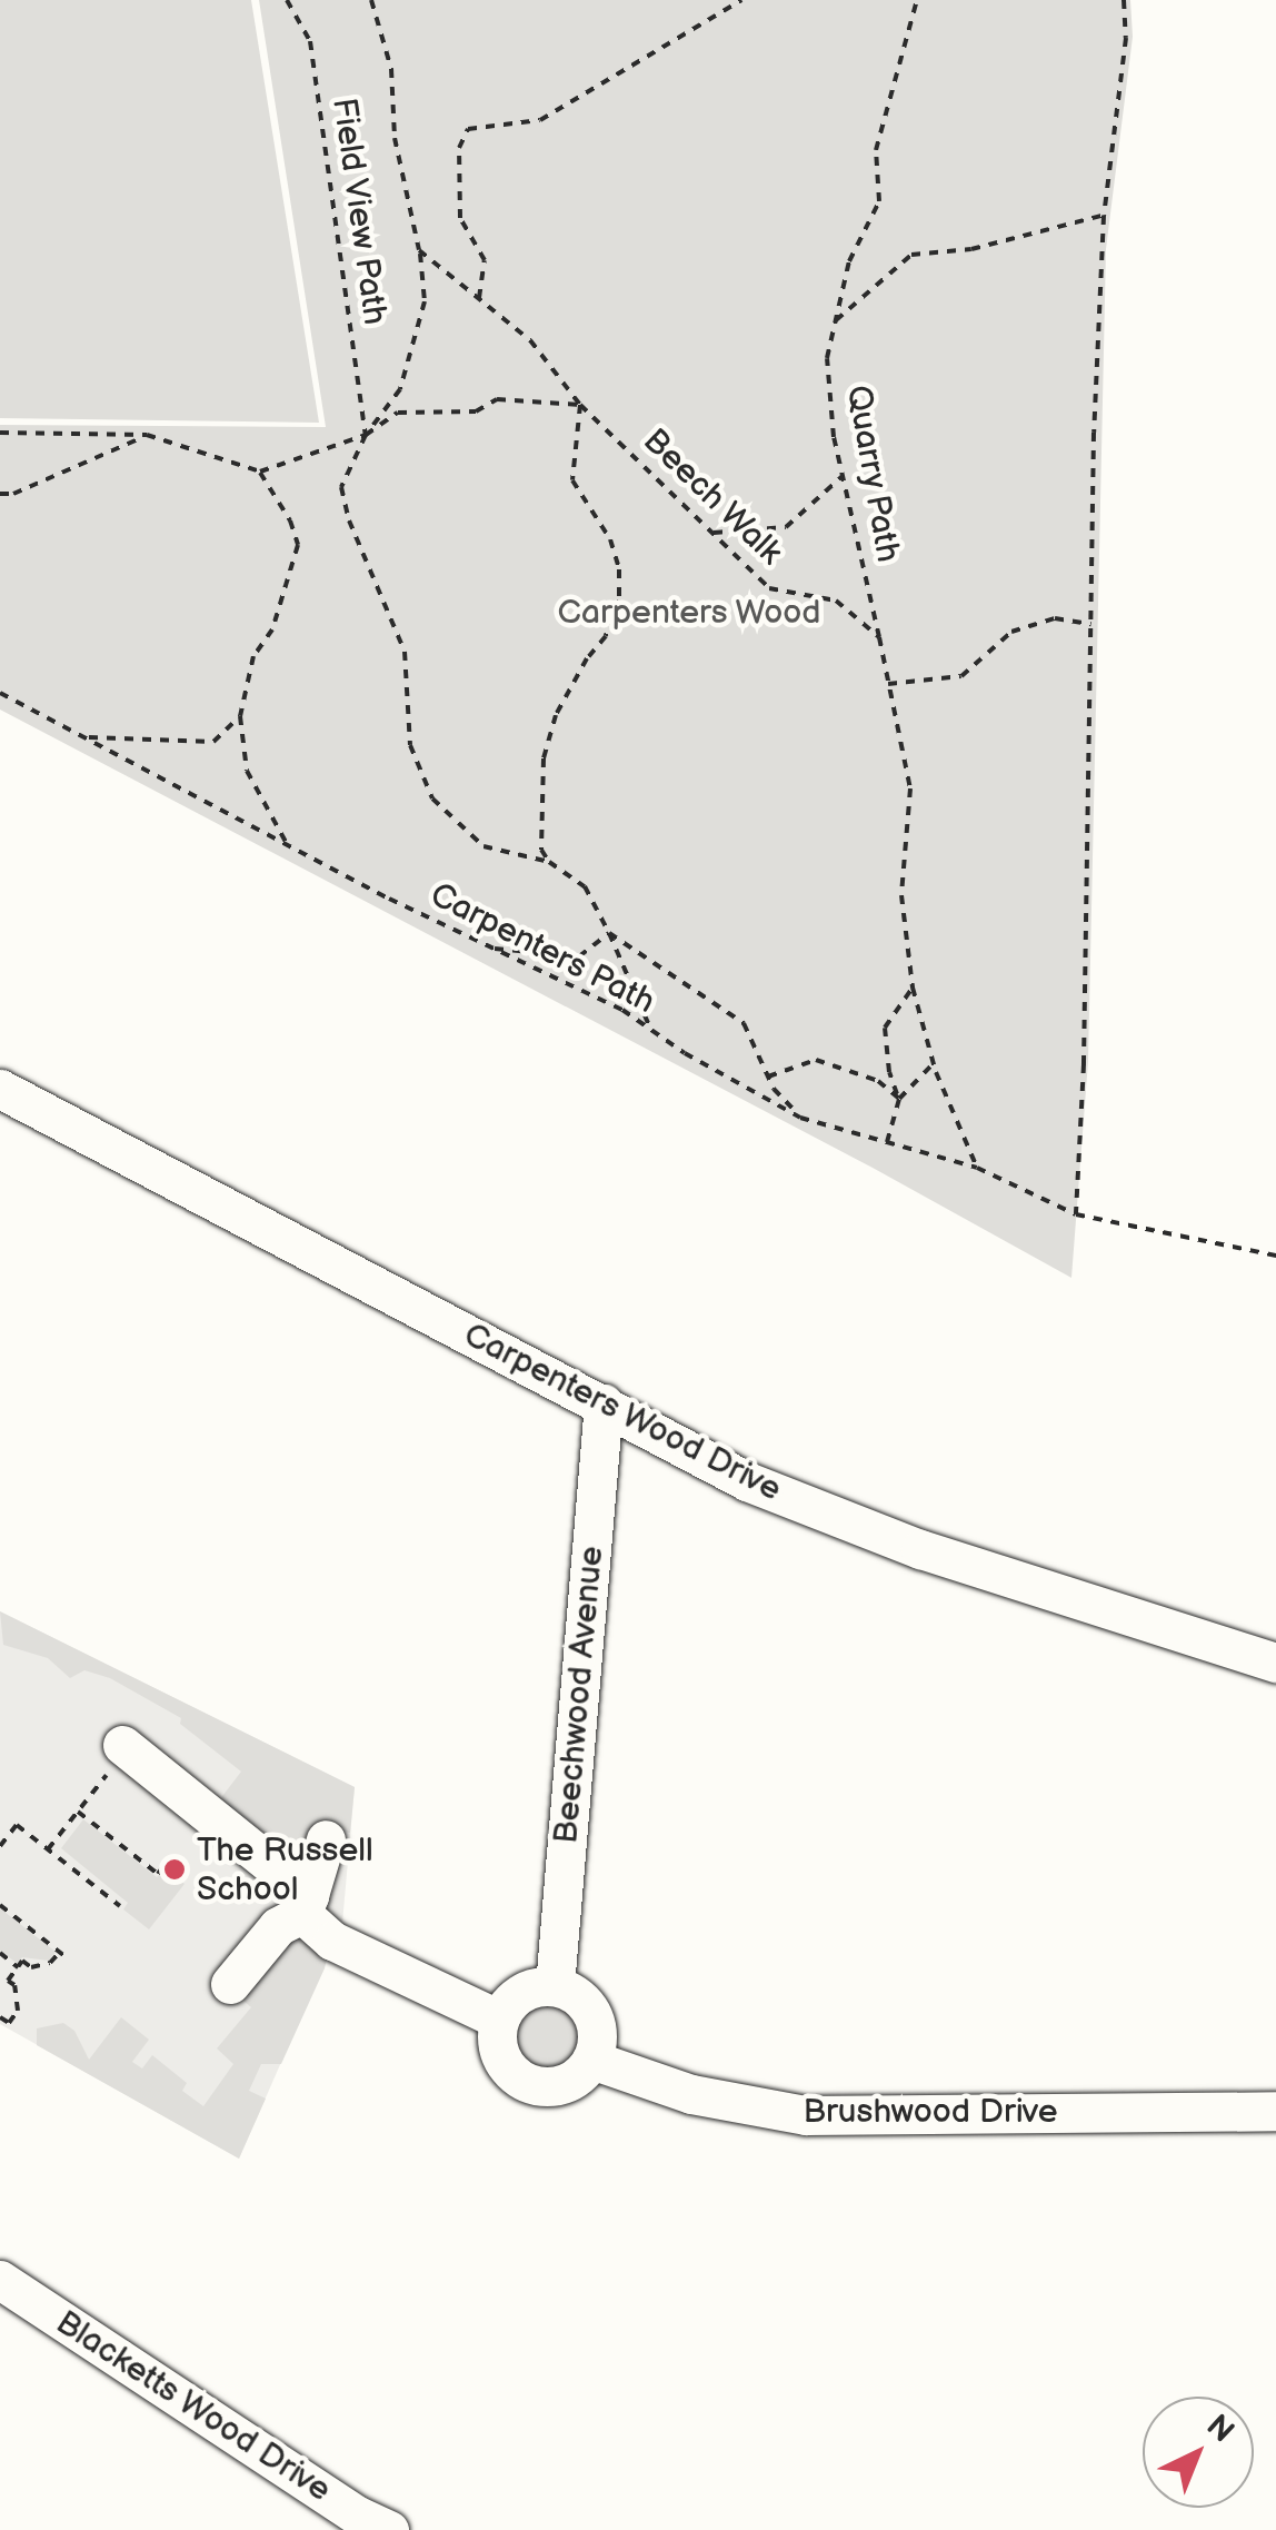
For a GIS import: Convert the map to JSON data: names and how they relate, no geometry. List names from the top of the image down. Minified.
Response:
{"streets":{"street":["Carpenters Wood Drive","Beechwood Avenue","Brushwood Drive","Blacketts Wood Drive"],"path":["Field View Path","Quarry Path","Beech Walk","Carpenters Path"]},"crossings":[["Quarry Path","Beech Walk"],["Carpenters Wood Drive","Beechwood Avenue"],["Beechwood Avenue","Brushwood Drive"]],"parks":["Carpenters Wood"],"places":["The Russell School"],"north":"top right"}
